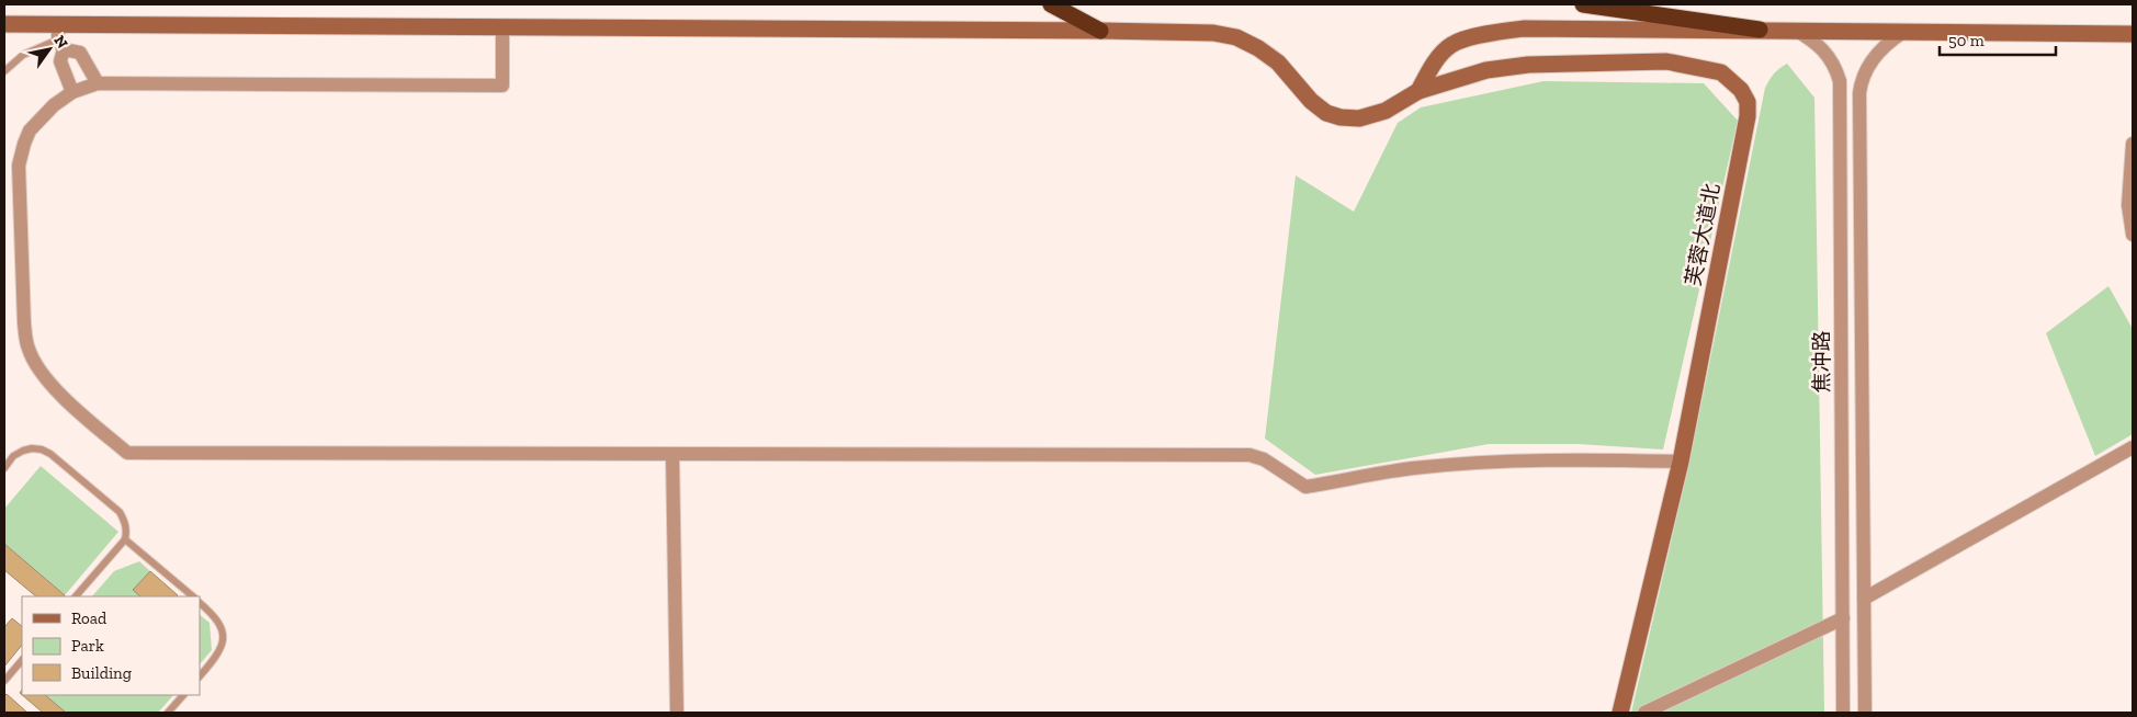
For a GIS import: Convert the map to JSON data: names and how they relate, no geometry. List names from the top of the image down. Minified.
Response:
{"streets":{"street":["芙蓉大道北","焦冲路"]},"legend":["Road","Park","Building"],"scale_bar":"50 m","north":"top right"}
